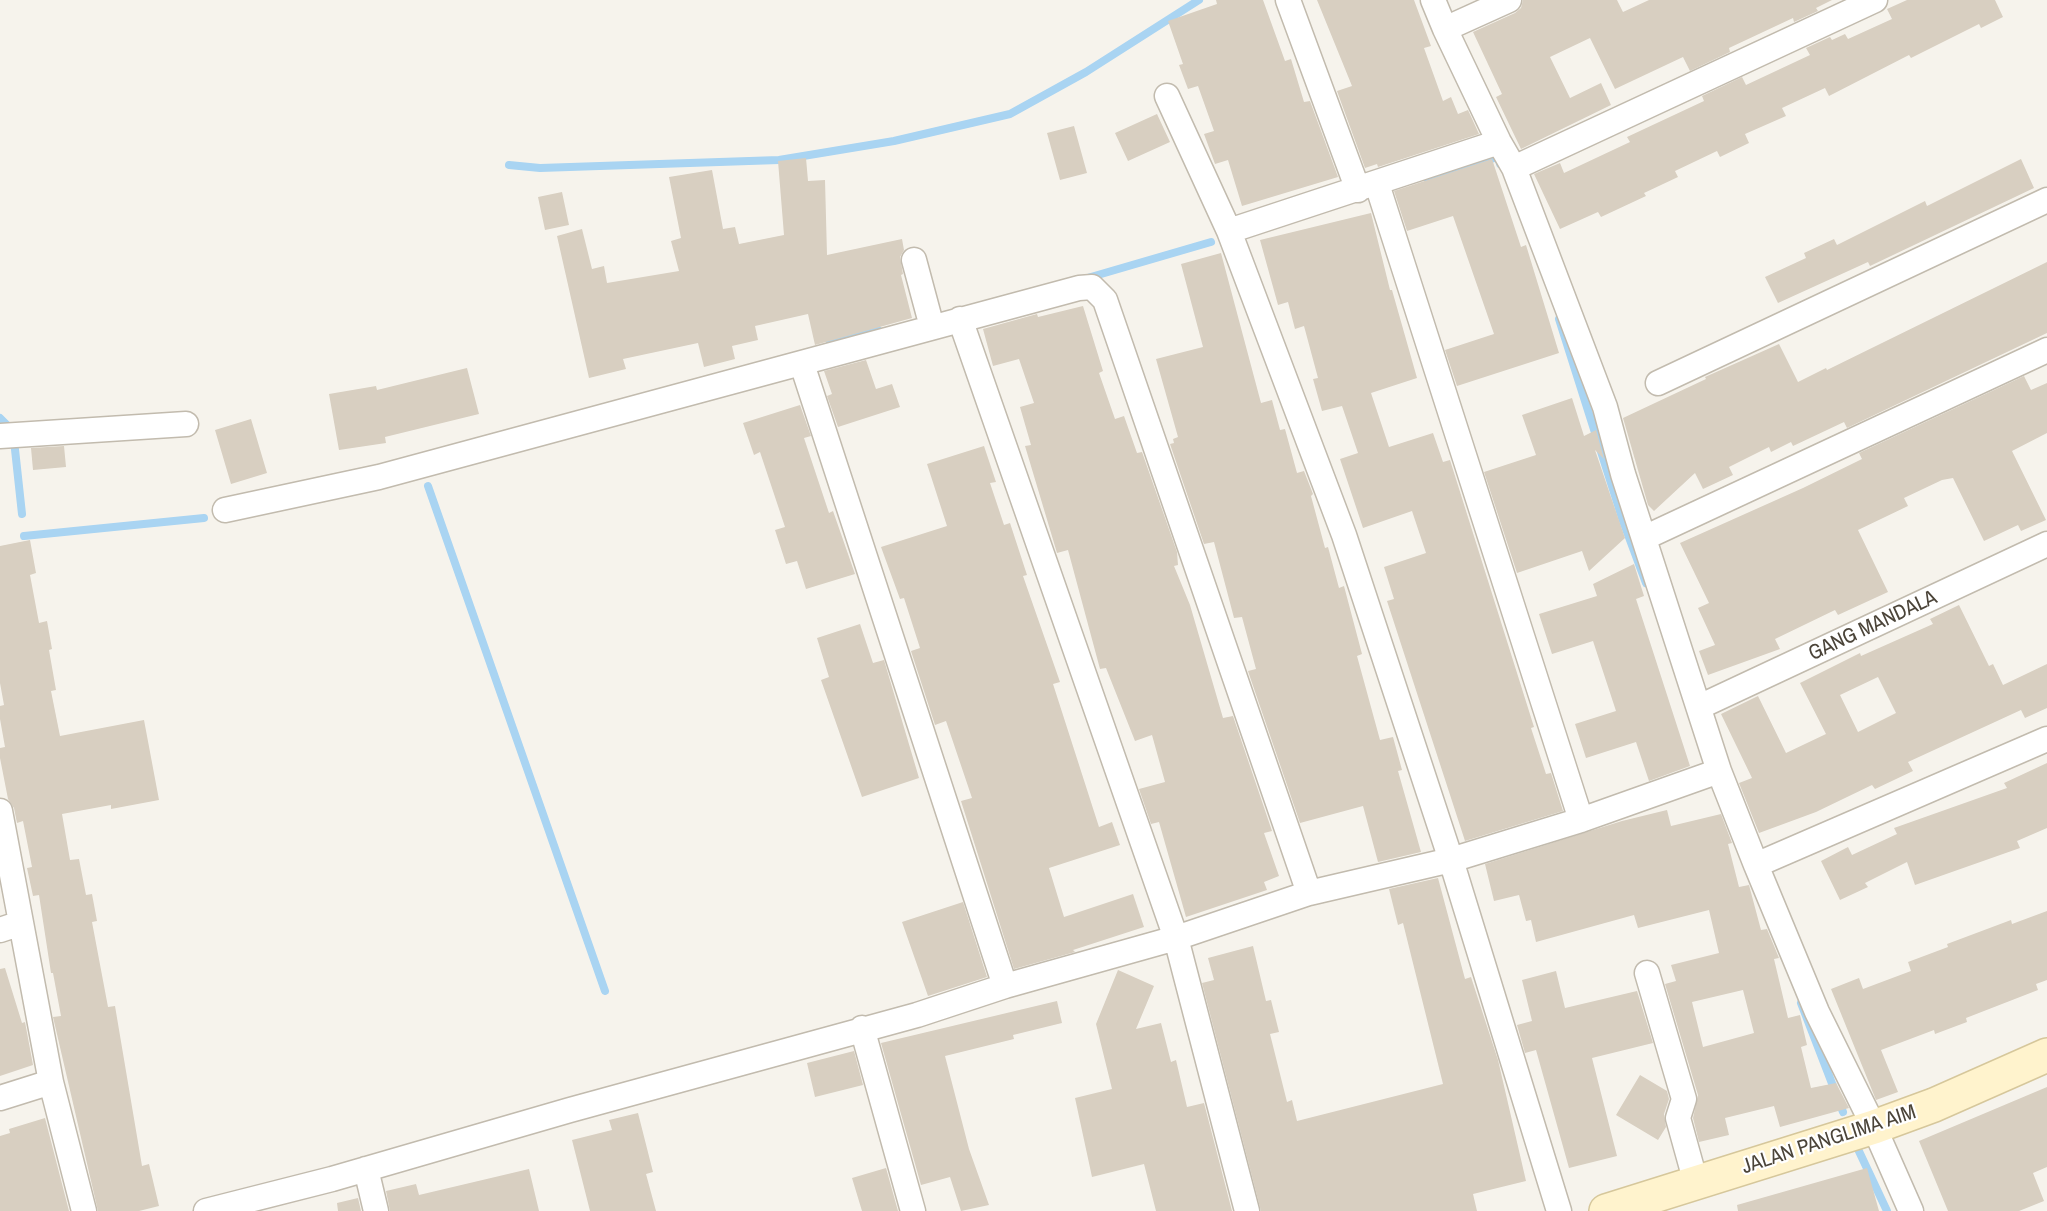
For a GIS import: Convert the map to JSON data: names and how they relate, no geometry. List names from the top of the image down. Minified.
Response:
{"streets":{"street":["GANG MANDALA","JALAN PANGLIMA AIM"]}}
